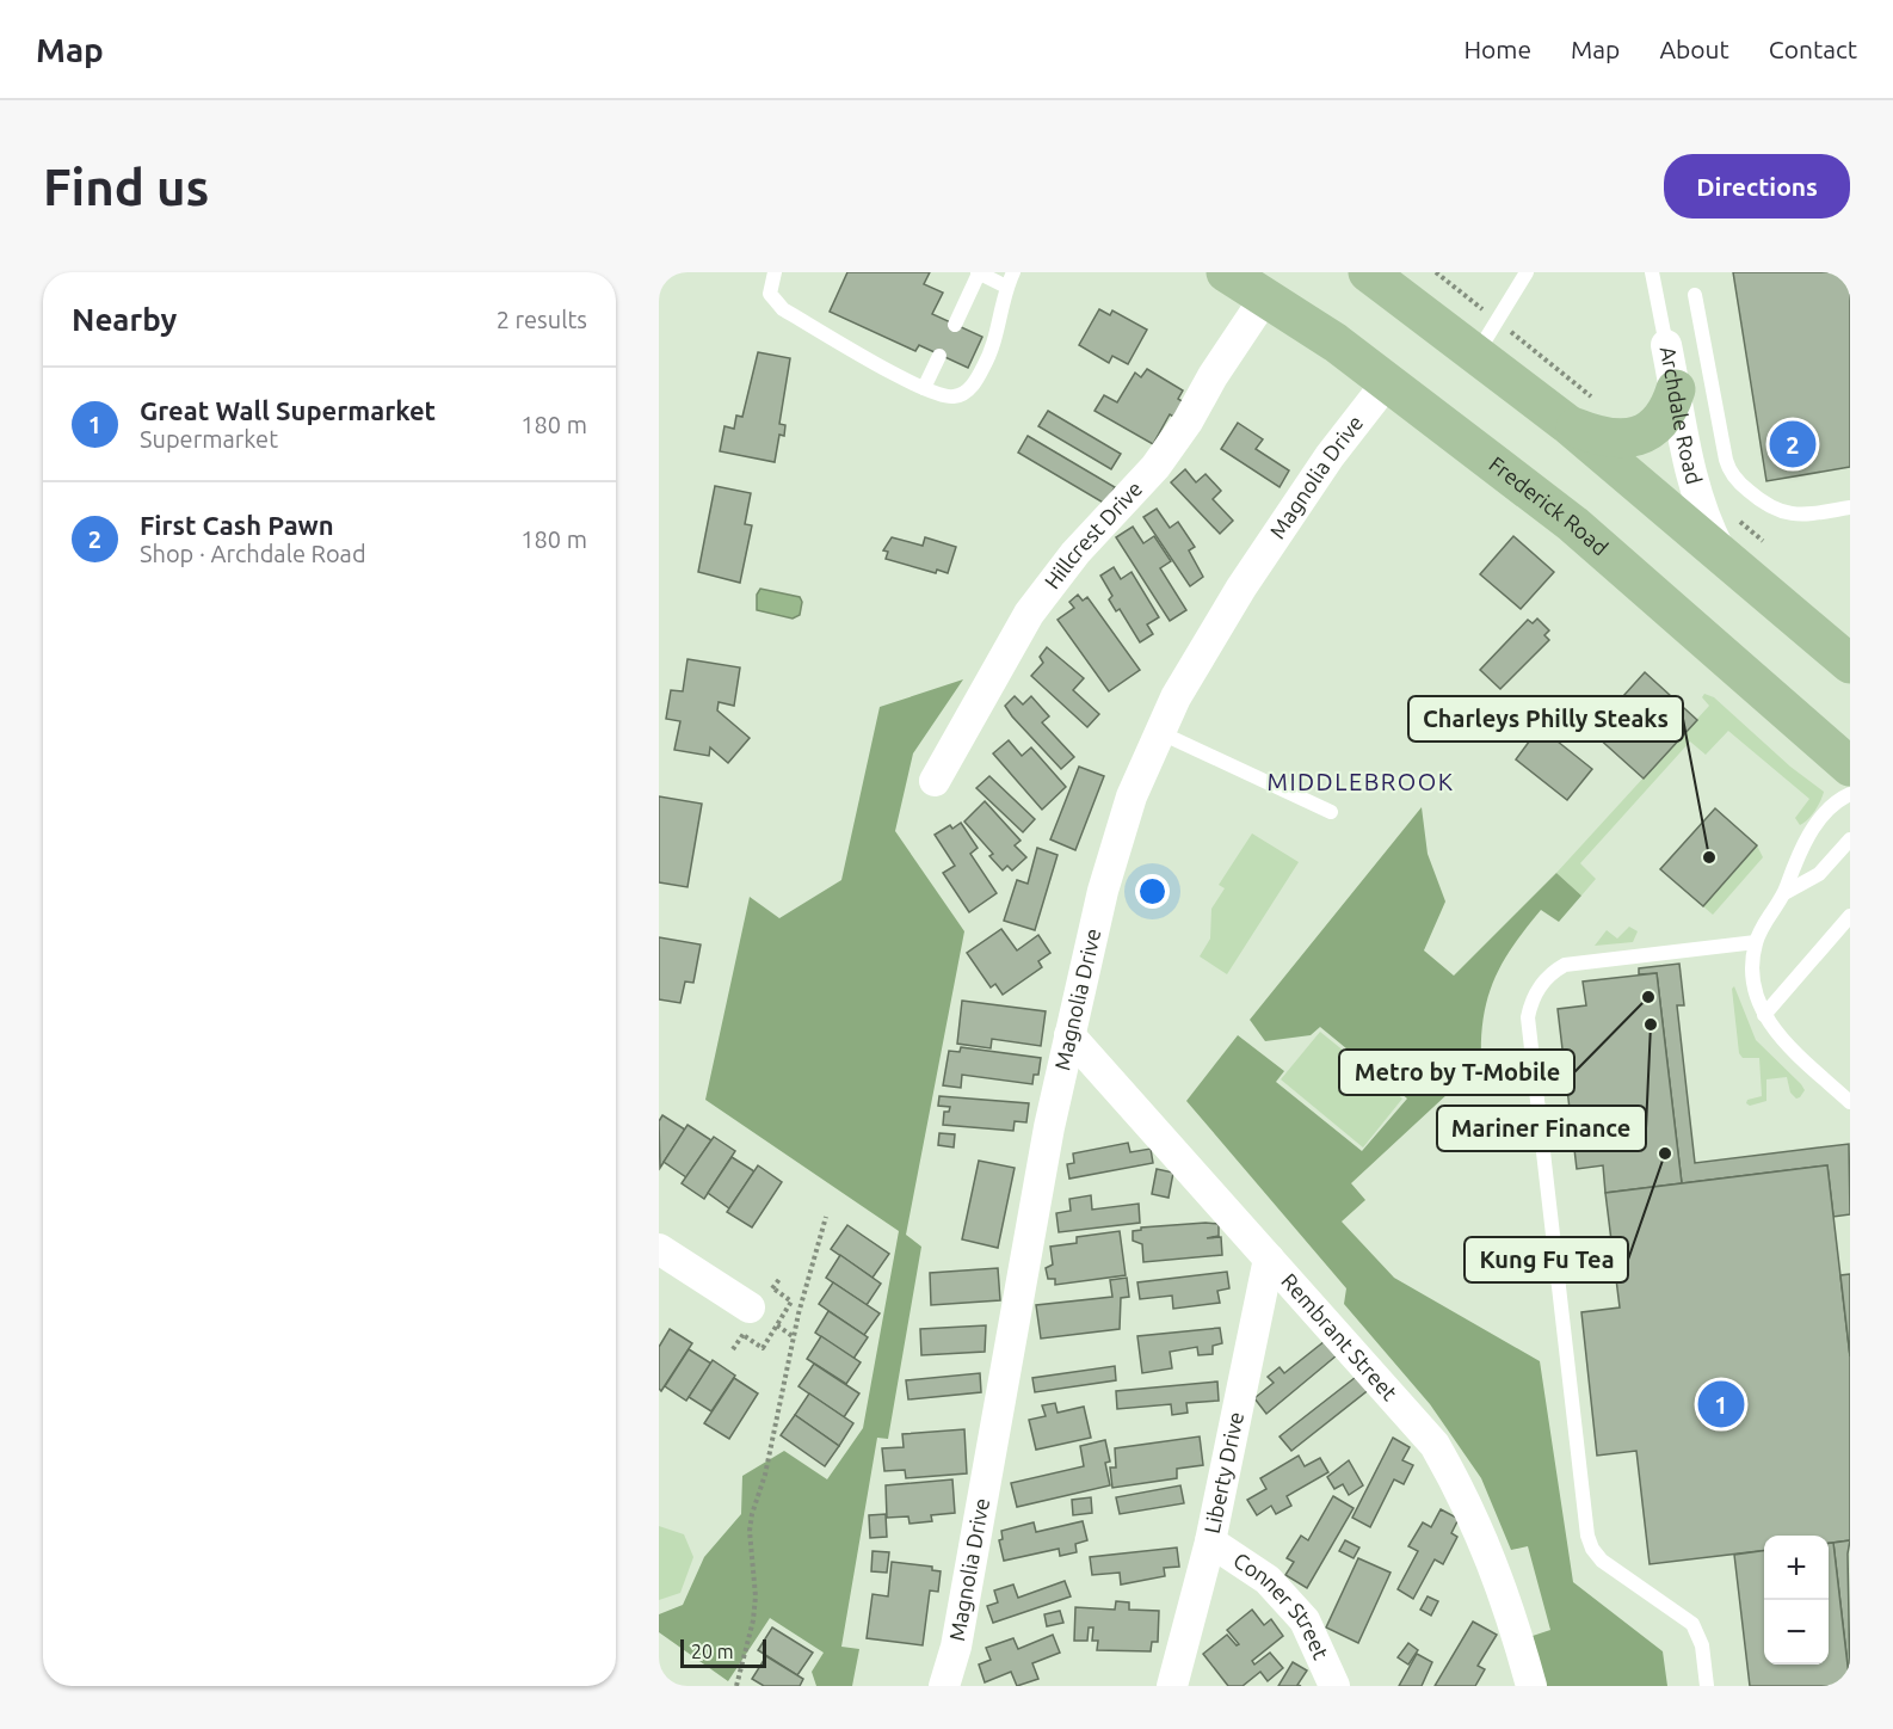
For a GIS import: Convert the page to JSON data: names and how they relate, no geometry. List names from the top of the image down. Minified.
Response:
{"streets":{"main road":["Frederick Road"],"street":["Archdale Road","Magnolia Drive","Hillcrest Drive","Rembrant Street","Liberty Drive","Conner Street"]},"crossings":[["Magnolia Drive","Frederick Road"],["Magnolia Drive","Rembrant Street"],["Frederick Road","Hillcrest Drive"],["Rembrant Street","Liberty Drive"],["Liberty Drive","Conner Street"]],"districts":["MIDDLEBROOK"],"places":["Charleys Philly Steaks","Metro by T-Mobile","Mariner Finance","Kung Fu Tea"],"scale_bar":"20 m","page":{"header":"Map","nav":["Home","Map","About","Contact"],"buttons":"Directions","title":"Find us","heading":["Nearby","2 results"],"list":[{"mark":"1","name":"Great Wall Supermarket","note":"Supermarket","value":"180 m"},{"mark":"2","name":"First Cash Pawn","note":"Shop · Archdale Road","value":"180 m"}],"pins":["2","1"],"map_buttons":["+","−"],"scale":"20 m"}}
